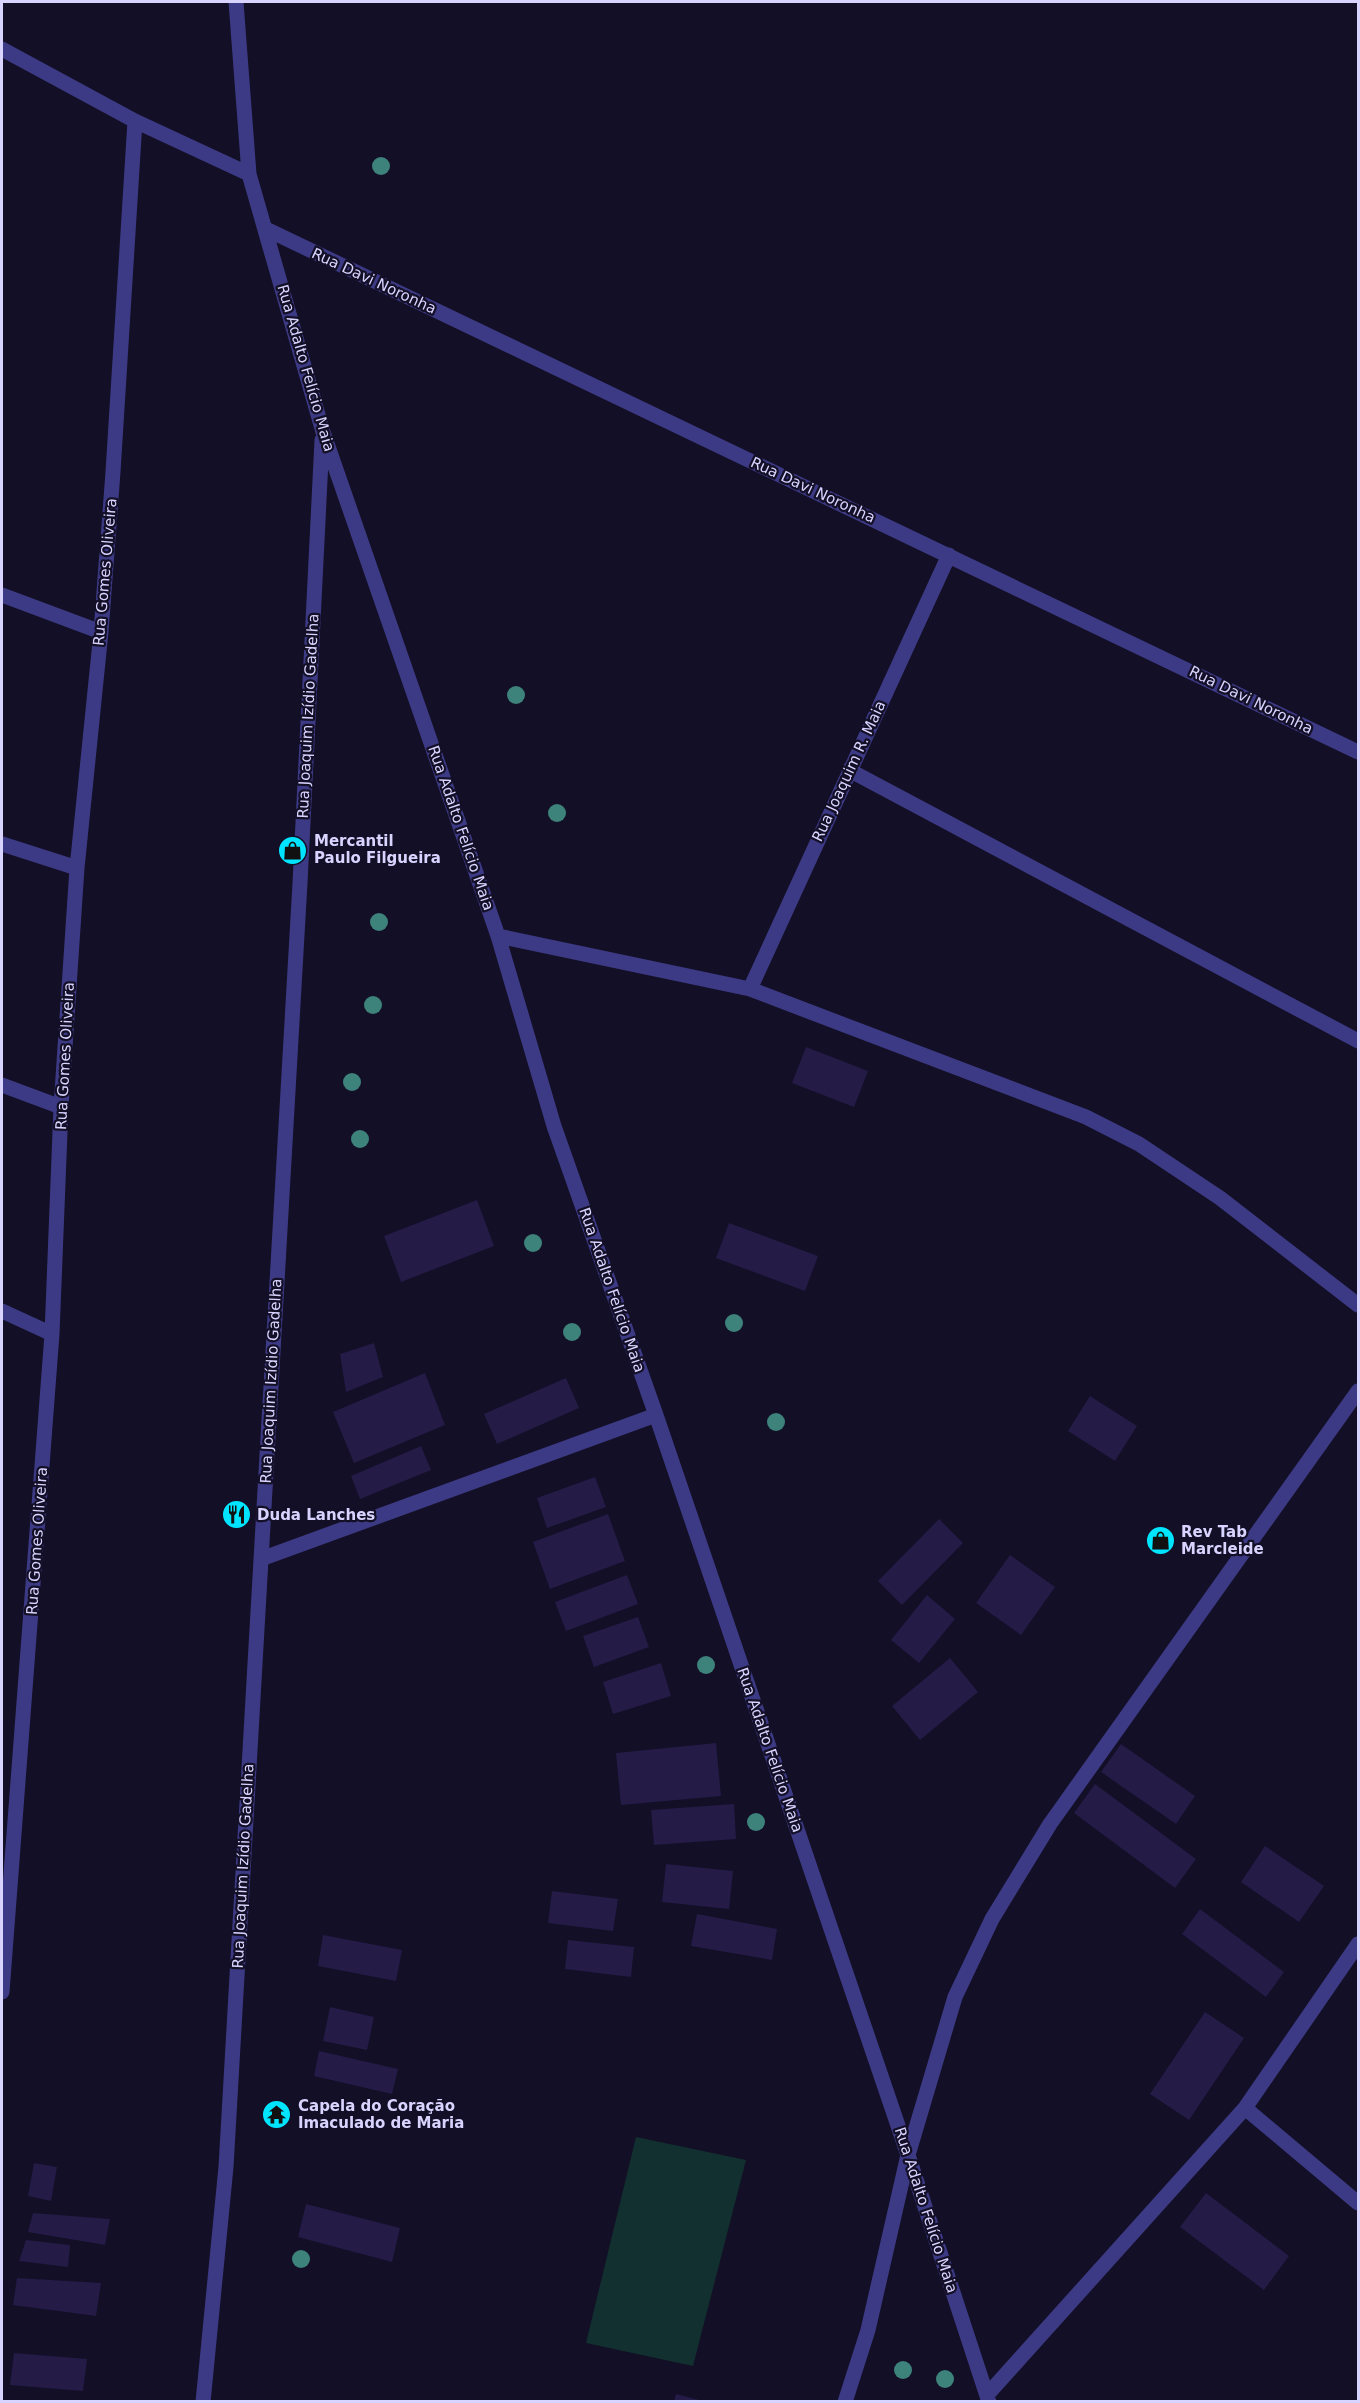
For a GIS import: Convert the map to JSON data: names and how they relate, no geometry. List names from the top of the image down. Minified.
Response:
{"streets":{"street":["Rua Davi Noronha","Rua Adalto Felício Maia","Rua Gomes Oliveira","Rua Joaquim Izídio Gadelha","Rua Joaquim R. Maia"]},"crossings":[["Rua Davi Noronha","Rua Adalto Felício Maia"],["Rua Davi Noronha","Rua Joaquim R. Maia"],["Rua Adalto Felício Maia","Rua Joaquim Izídio Gadelha"]],"places":{"shop":["Mercantil Paulo Filgueira","Rev Tab Marcleide"],"restaurant":["Duda Lanches"],"temple":["Capela do Coração Imaculado de Maria"]}}
